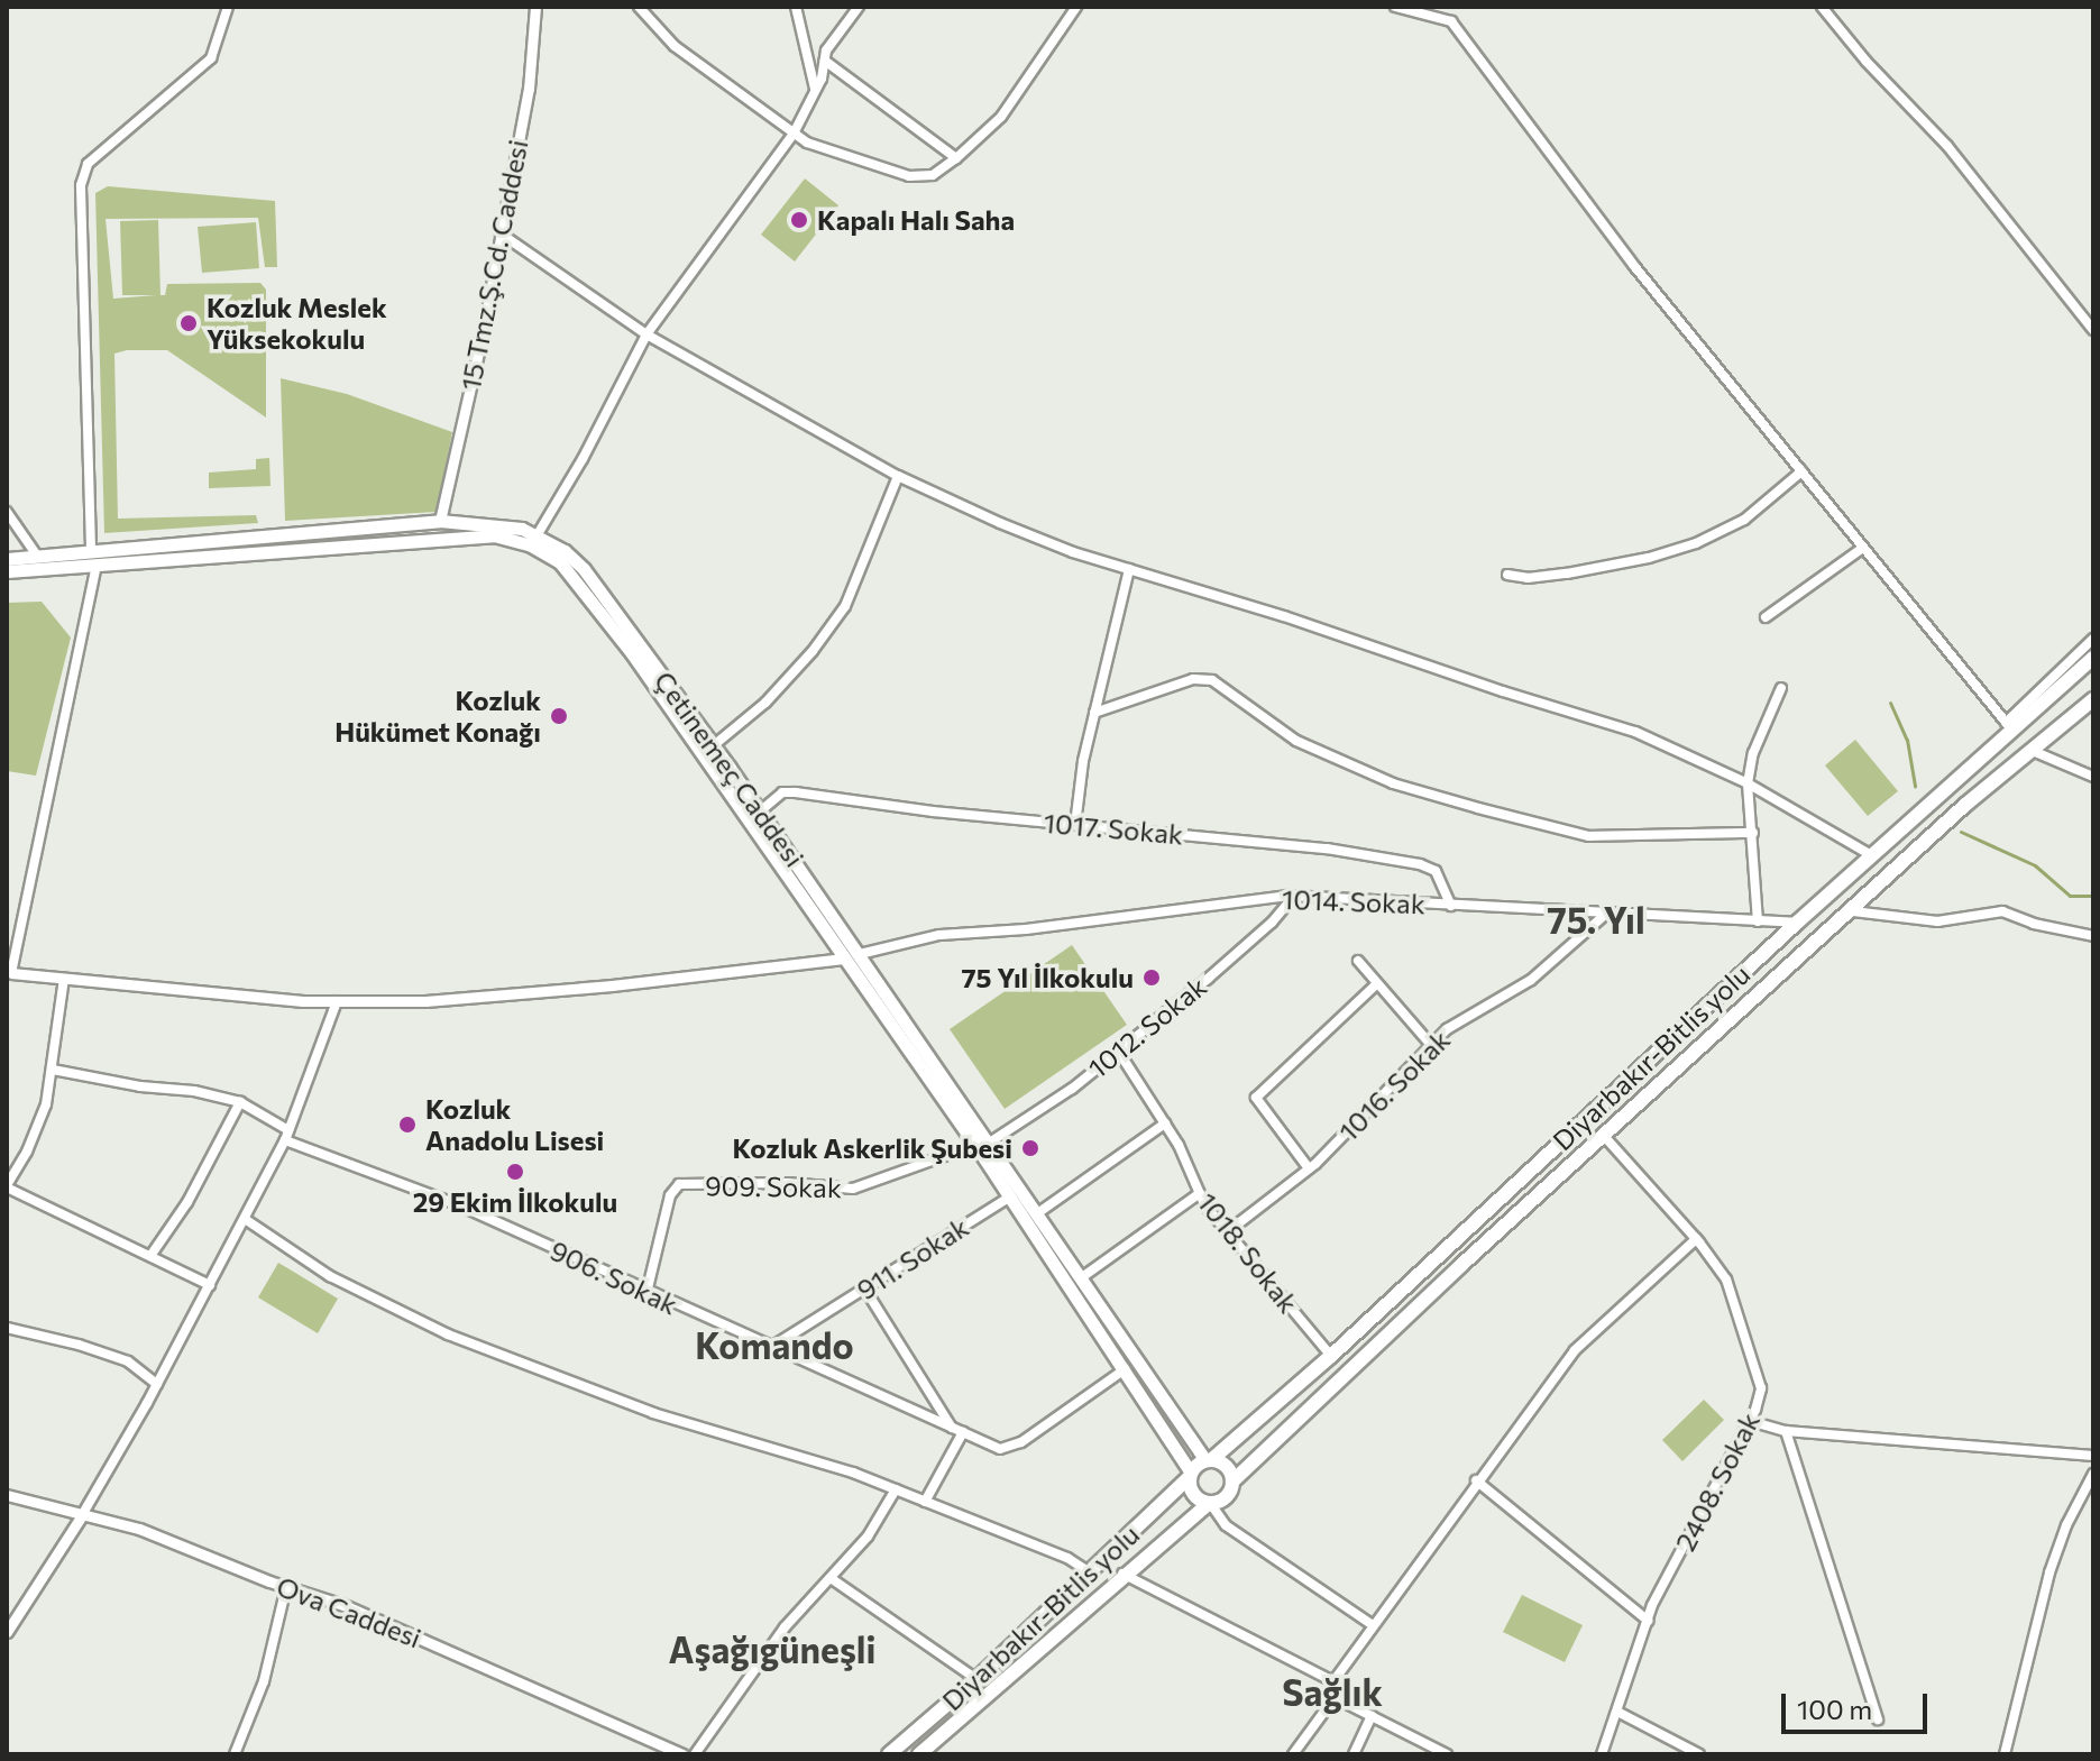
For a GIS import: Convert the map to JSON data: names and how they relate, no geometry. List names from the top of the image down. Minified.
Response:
{"streets":{"highway":["Diyarbakır-Bitlis yolu"],"main road":["Çetinemeç Caddesi"],"street":["15 Tmz.Ş.Cd. Caddesi","1017. Sokak","1014. Sokak","1012. Sokak","1016. Sokak","909. Sokak","1018. Sokak","911. Sokak","906. Sokak","2408. Sokak","Ova Caddesi"]},"crossings":[["15 Tmz.Ş.Cd. Caddesi","Çetinemeç Caddesi"],["Çetinemeç Caddesi","1017. Sokak"],["Çetinemeç Caddesi","1014. Sokak"],["Çetinemeç Caddesi","1012. Sokak"],["Çetinemeç Caddesi","Diyarbakır-Bitlis yolu"],["Çetinemeç Caddesi","909. Sokak"],["Çetinemeç Caddesi","911. Sokak"],["Çetinemeç Caddesi","906. Sokak"],["1017. Sokak","1014. Sokak"],["1014. Sokak","1012. Sokak"],["1014. Sokak","Diyarbakır-Bitlis yolu"],["1014. Sokak","1016. Sokak"],["1012. Sokak","909. Sokak"],["1012. Sokak","1018. Sokak"],["Diyarbakır-Bitlis yolu","1018. Sokak"],["Diyarbakır-Bitlis yolu","2408. Sokak"],["1016. Sokak","1018. Sokak"],["909. Sokak","906. Sokak"],["911. Sokak","906. Sokak"]],"districts":["75. Yıl","Komando","Aşağıgüneşli","Sağlık"],"places":["Kapalı Halı Saha","Kozluk Meslek Yüksekokulu","Kozluk Hükümet Konağı","75 Yıl İlkokulu","Kozluk Anadolu Lisesi","Kozluk Askerlik Şubesi","29 Ekim İlkokulu"],"scale_bar":"100 m"}
